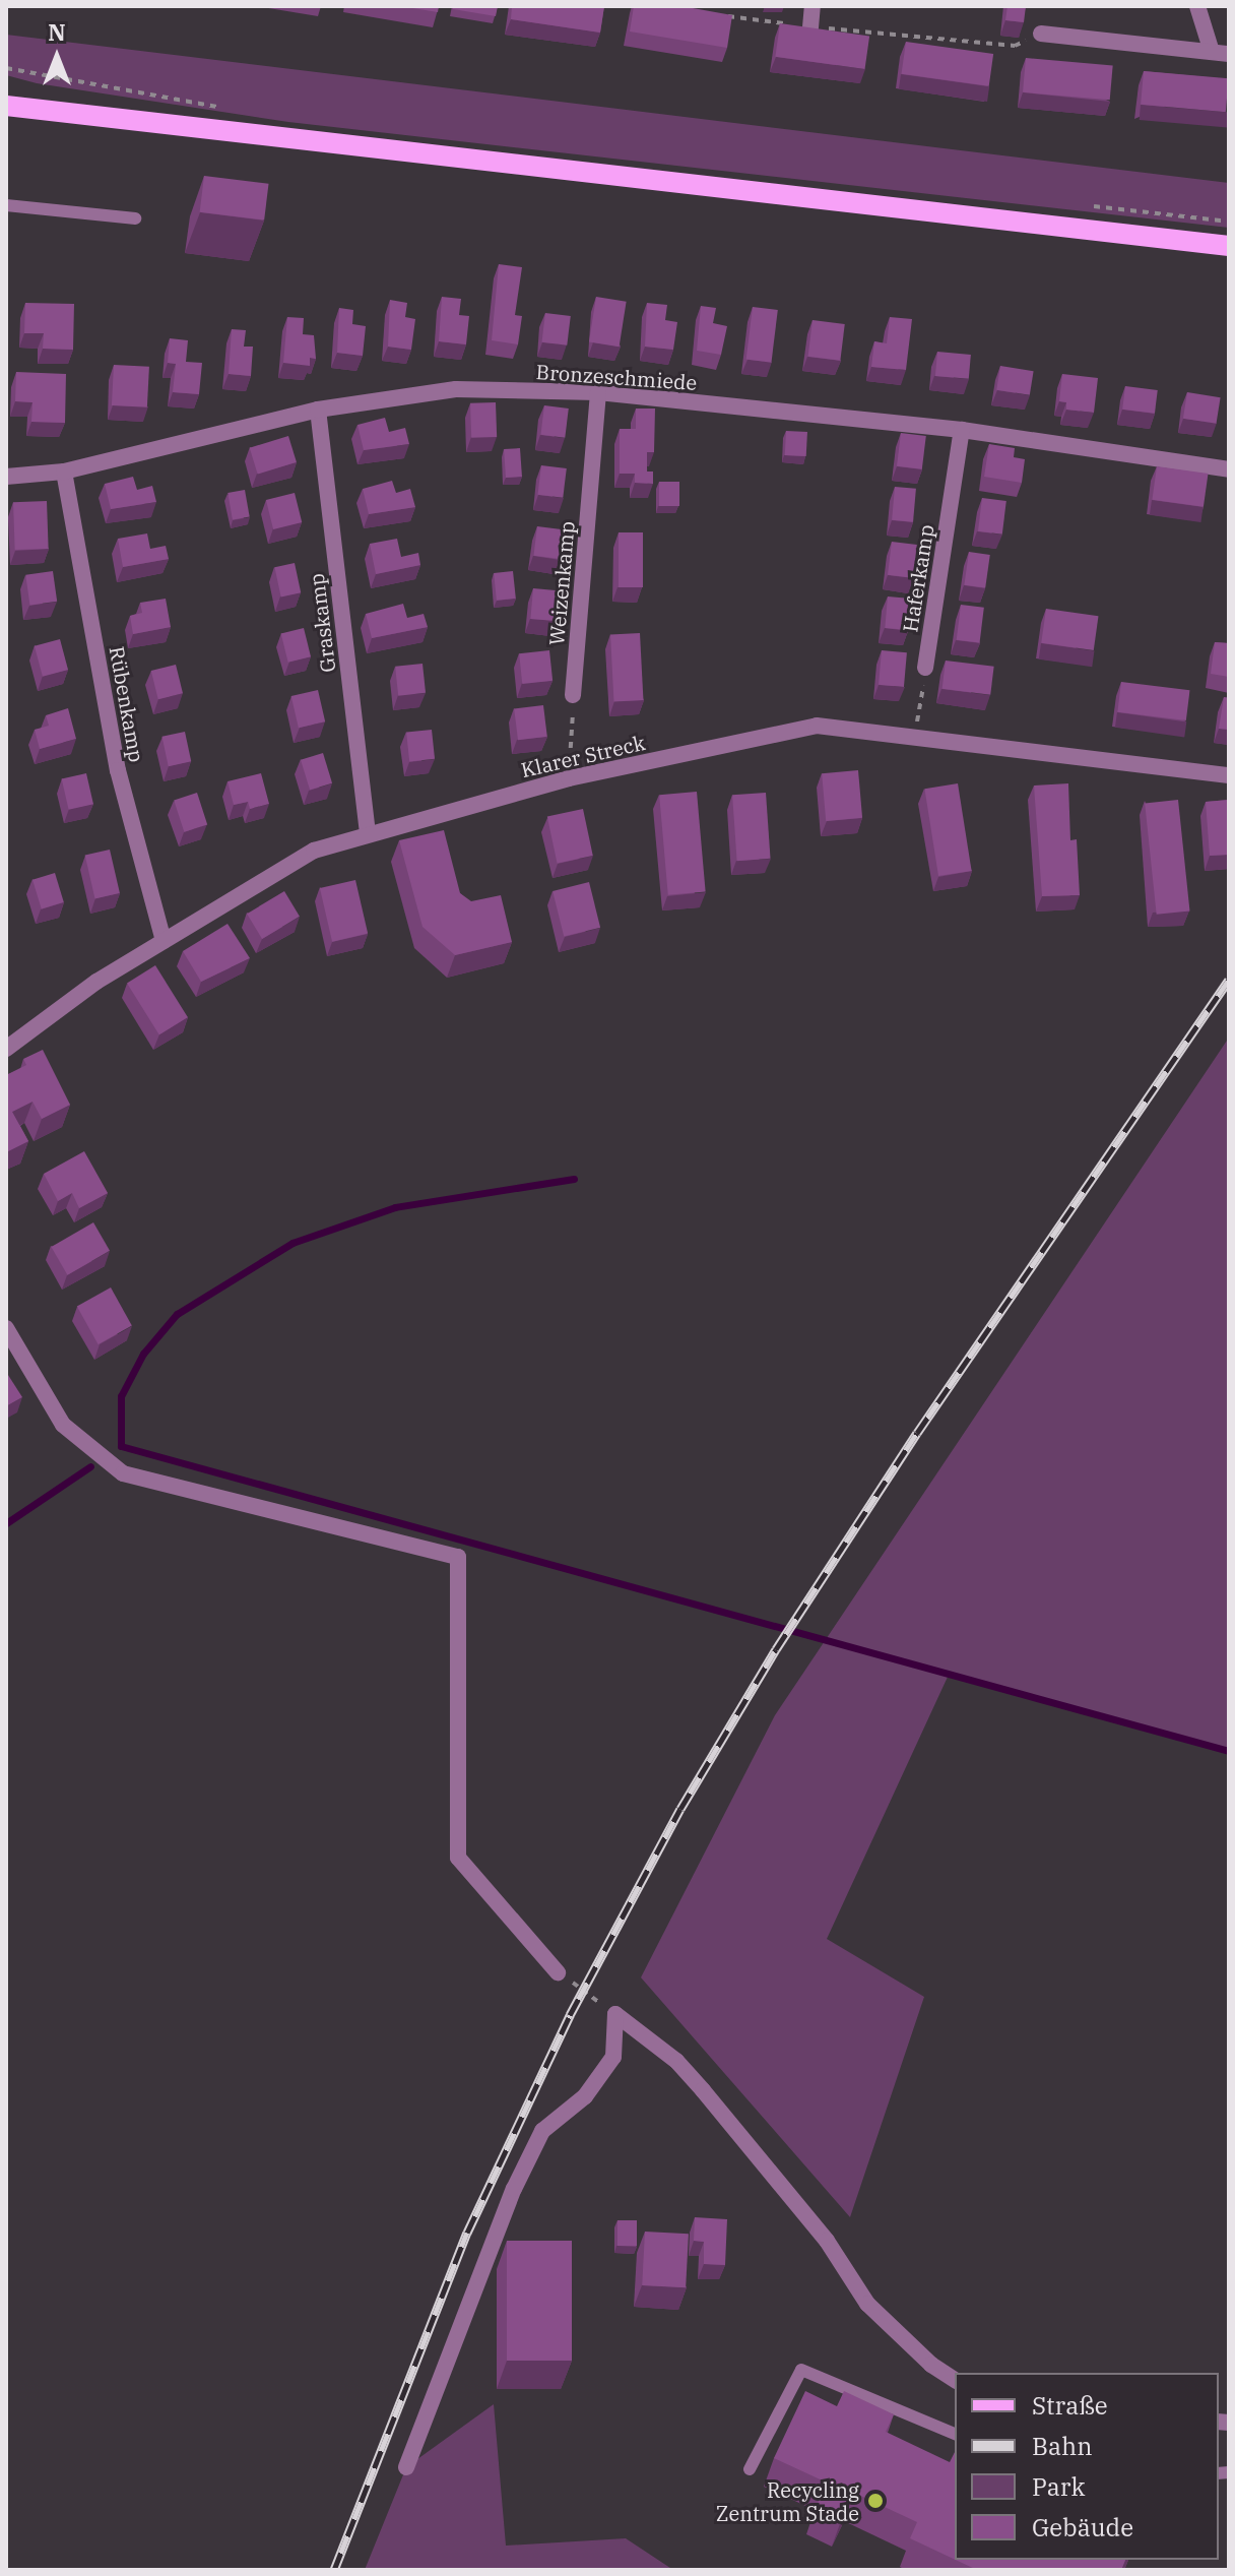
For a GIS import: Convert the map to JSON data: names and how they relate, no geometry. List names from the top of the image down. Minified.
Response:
{"streets":{"street":["Bronzeschmiede","Haferkamp","Weizenkamp","Graskamp","Rübenkamp","Klarer Streck"]},"crossings":[["Bronzeschmiede","Haferkamp"],["Bronzeschmiede","Weizenkamp"],["Bronzeschmiede","Graskamp"],["Bronzeschmiede","Rübenkamp"],["Graskamp","Klarer Streck"],["Rübenkamp","Klarer Streck"]],"places":["Recycling Zentrum Stade"],"legend":["Straße","Bahn","Park","Gebäude"],"north":"top"}
